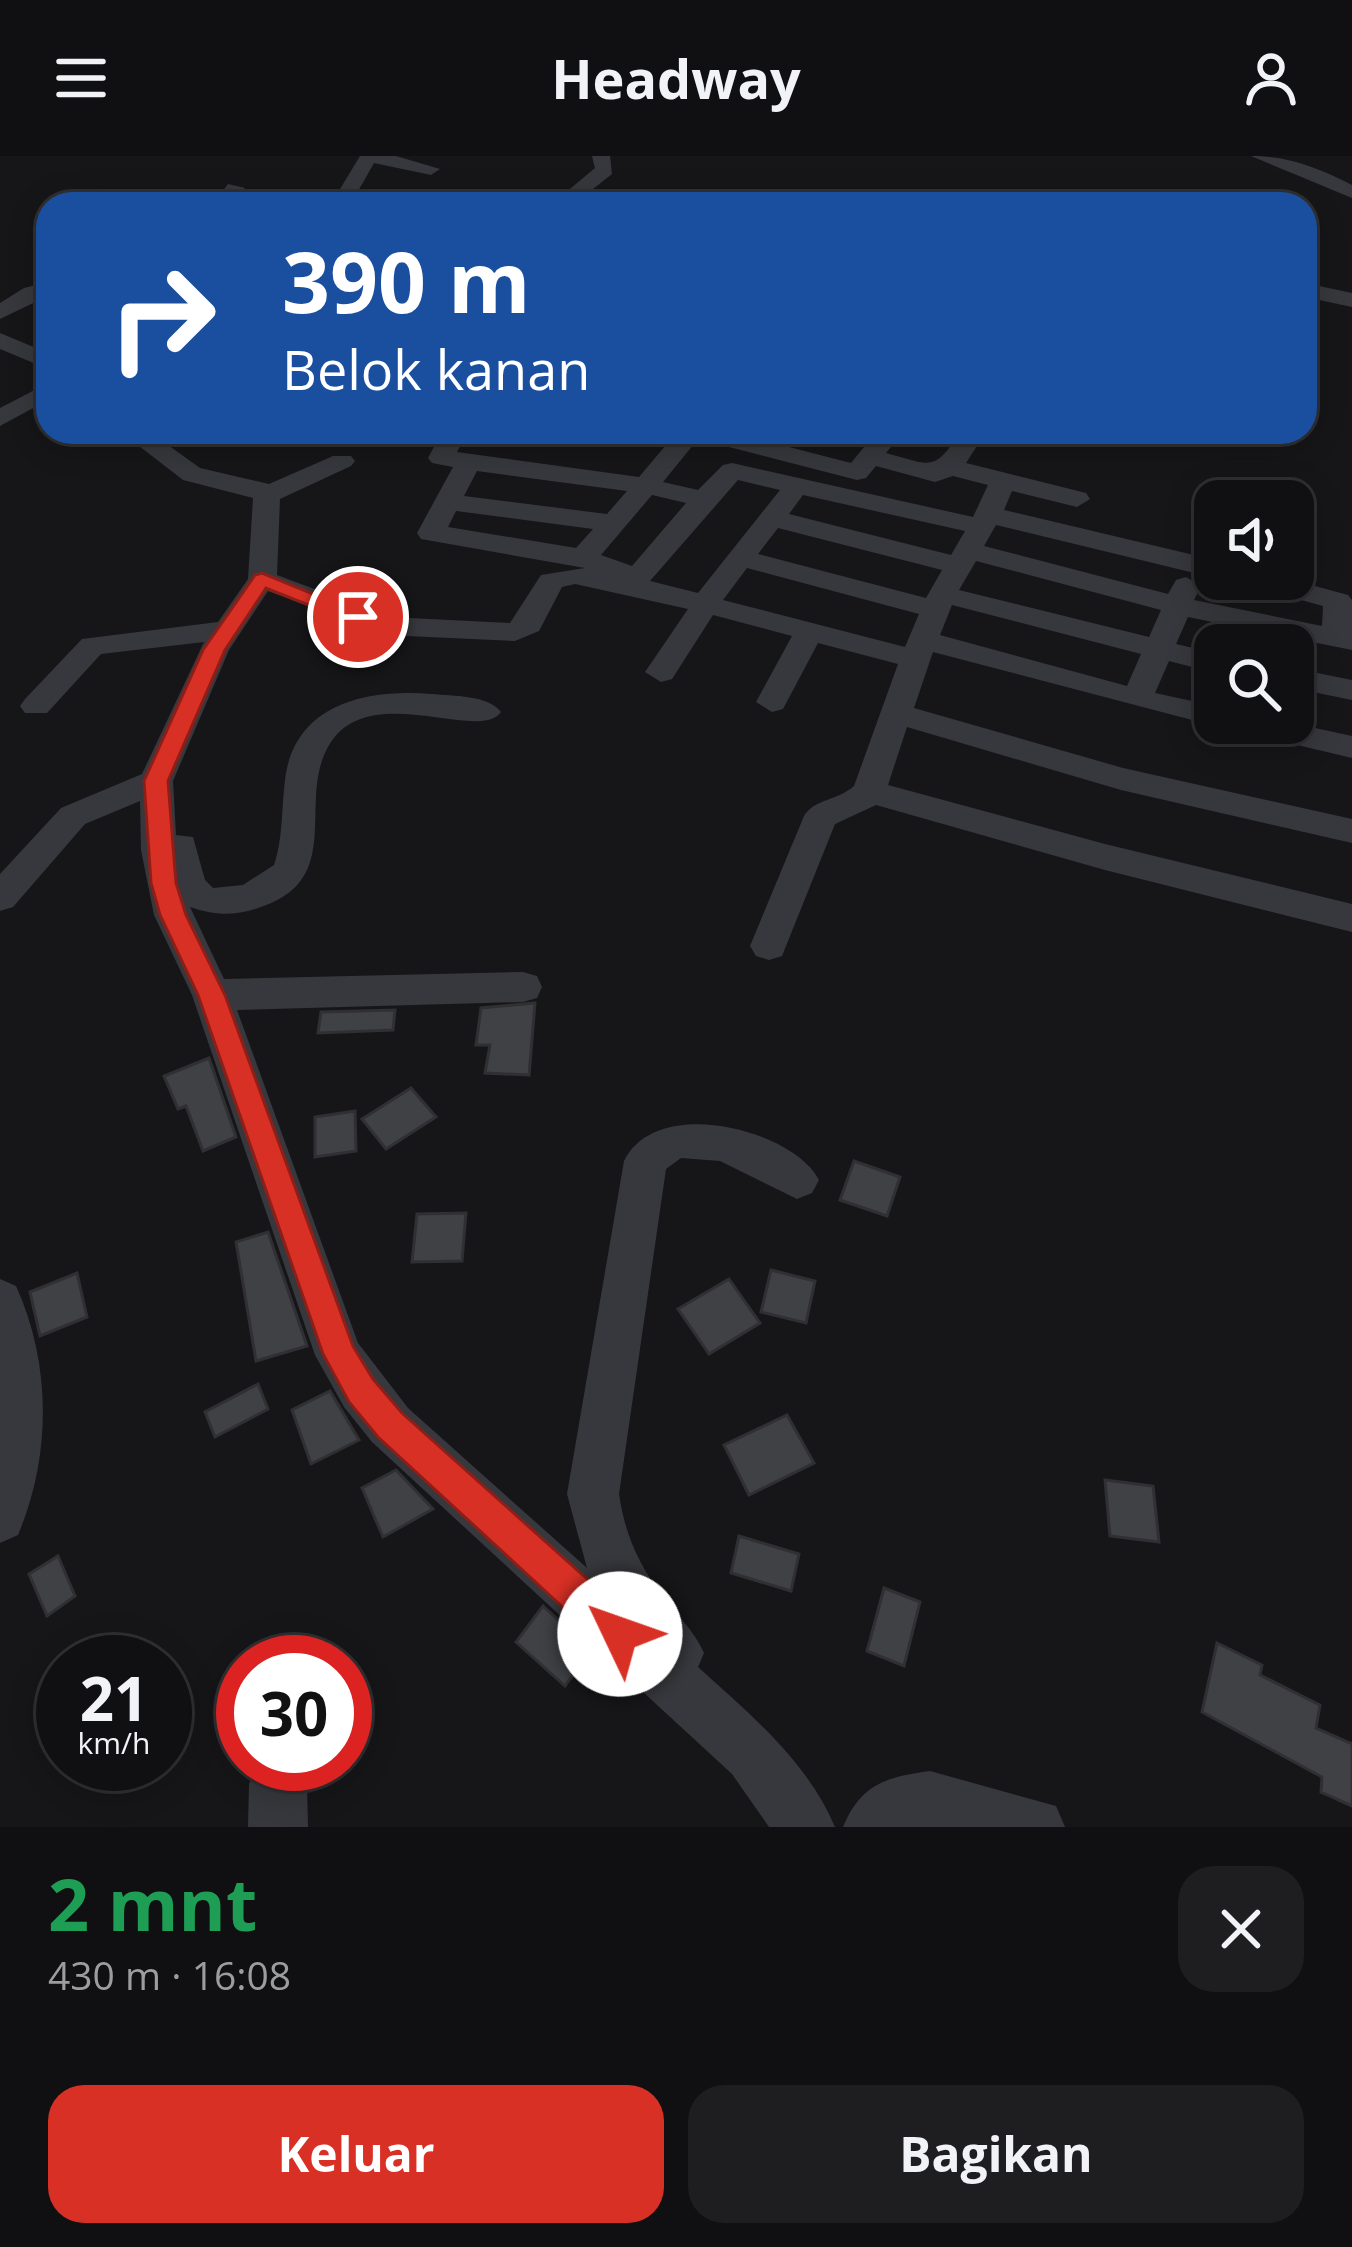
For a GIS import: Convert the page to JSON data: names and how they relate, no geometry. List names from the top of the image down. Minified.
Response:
{"page":{"header":"Headway","turn":["390 m","Belok kanan"],"speed":"21 km/h","limit":"30","heading":["2 mnt","430 m · 16:08"],"buttons":["Keluar","Bagikan"]}}
